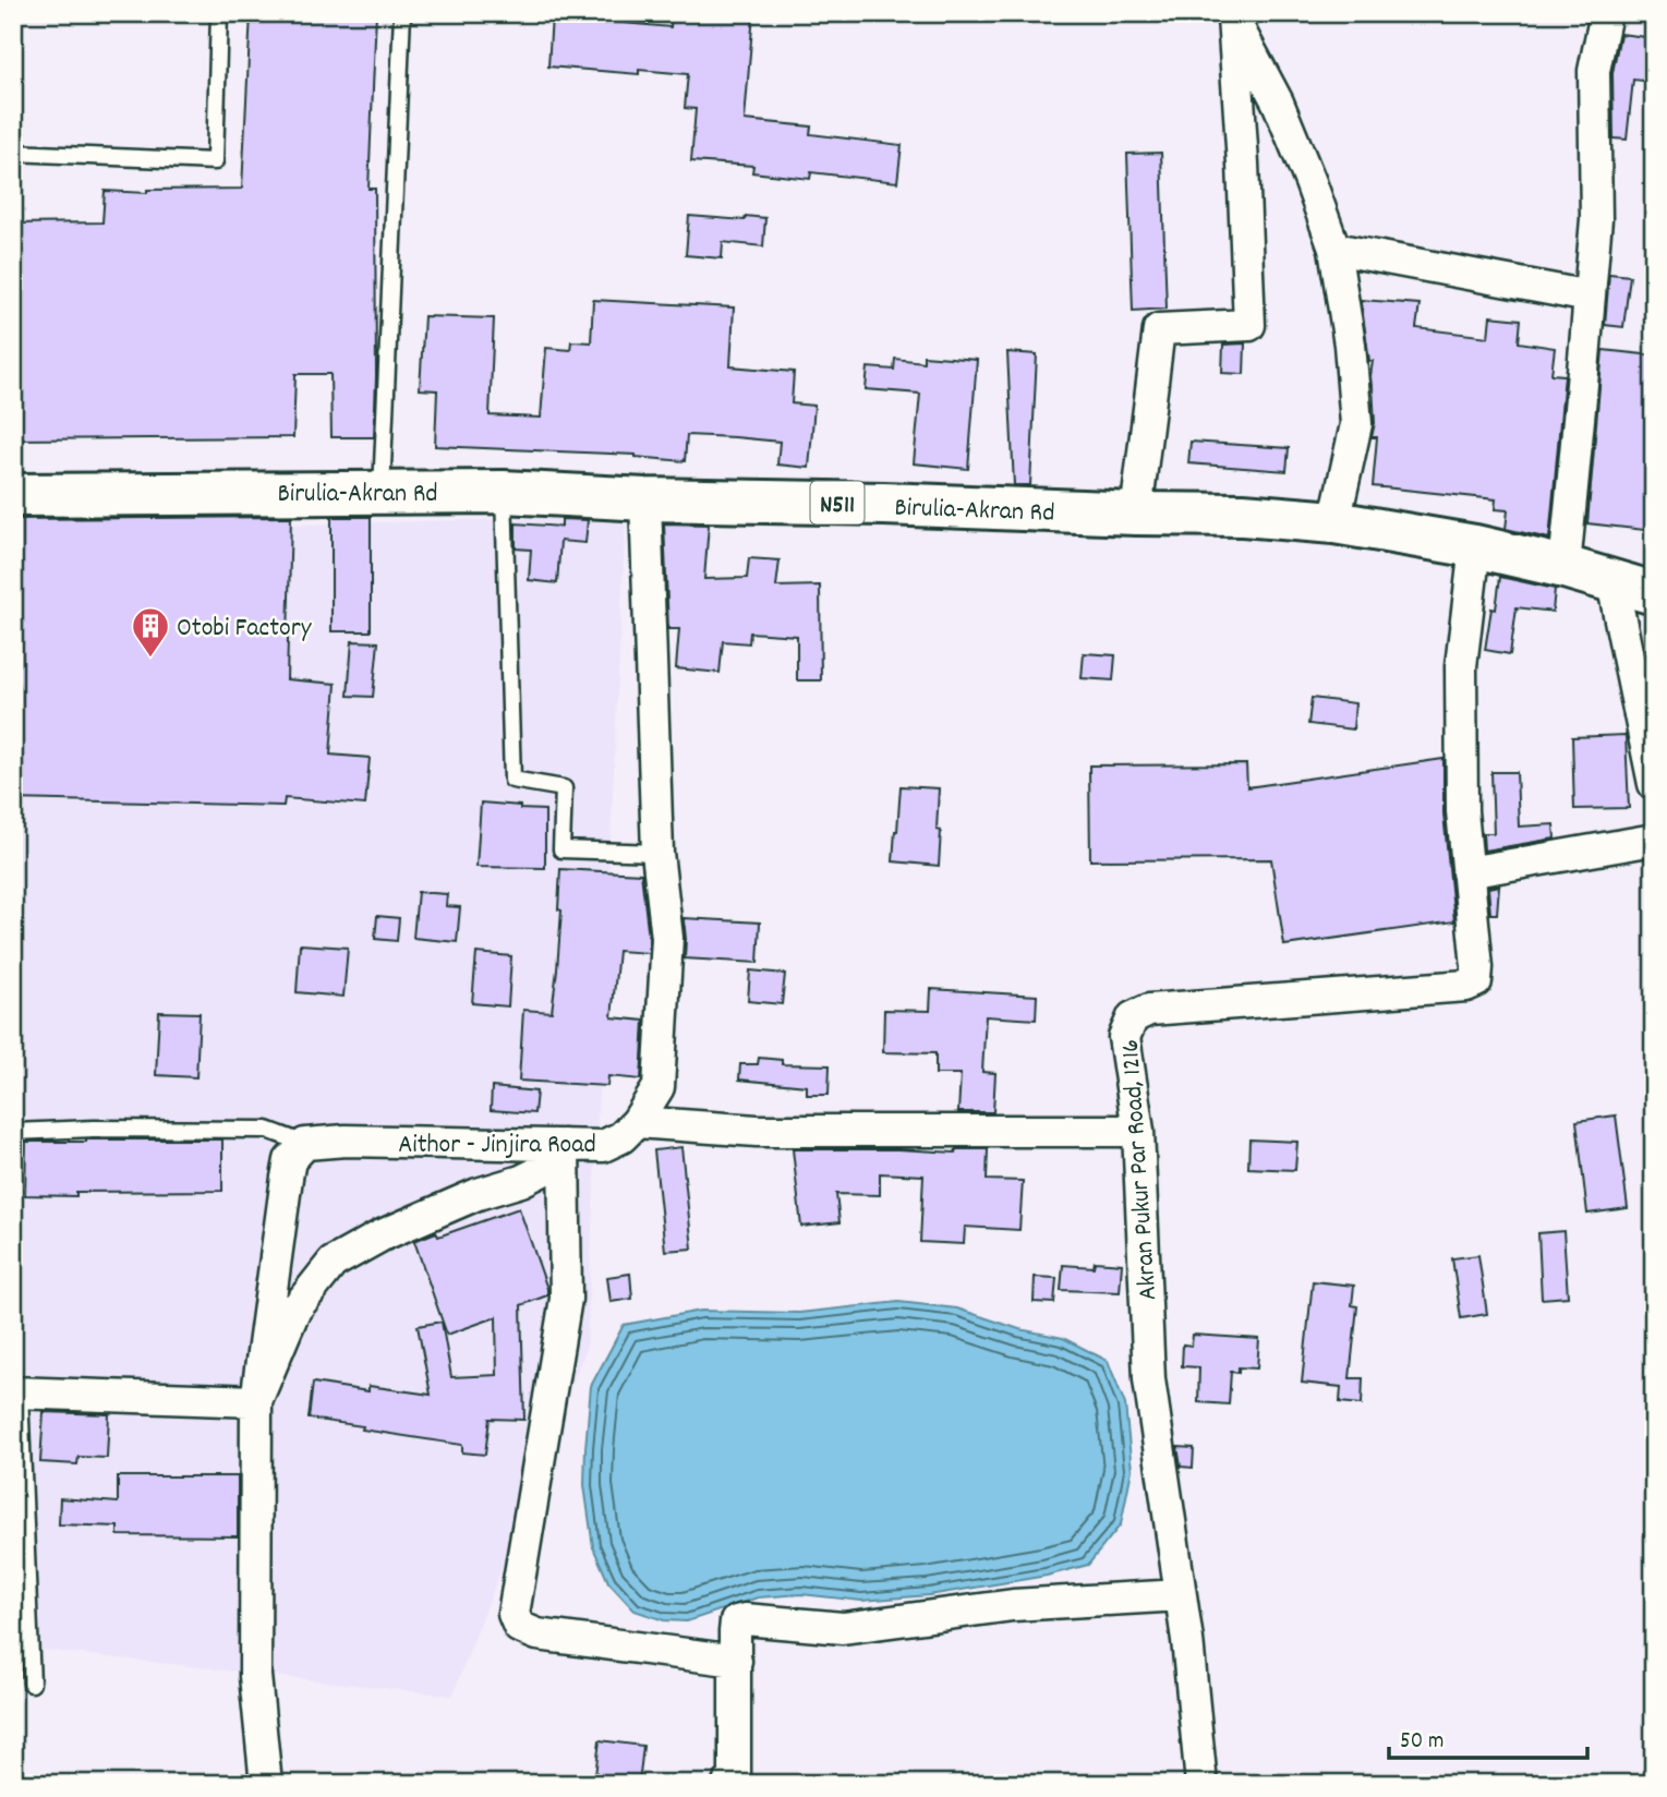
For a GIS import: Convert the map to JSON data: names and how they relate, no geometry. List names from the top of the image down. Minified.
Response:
{"streets":{"highway":["Birulia-Akran Rd","N511"],"street":["Aithor - Jinjira Road","Akran Pukur Par Road, 1216"]},"crossings":[["Birulia-Akran Rd","Aithor - Jinjira Road"],["Birulia-Akran Rd","Akran Pukur Par Road, 1216"]],"places":{"building":["Otobi Factory"]},"scale_bar":"50 m"}
